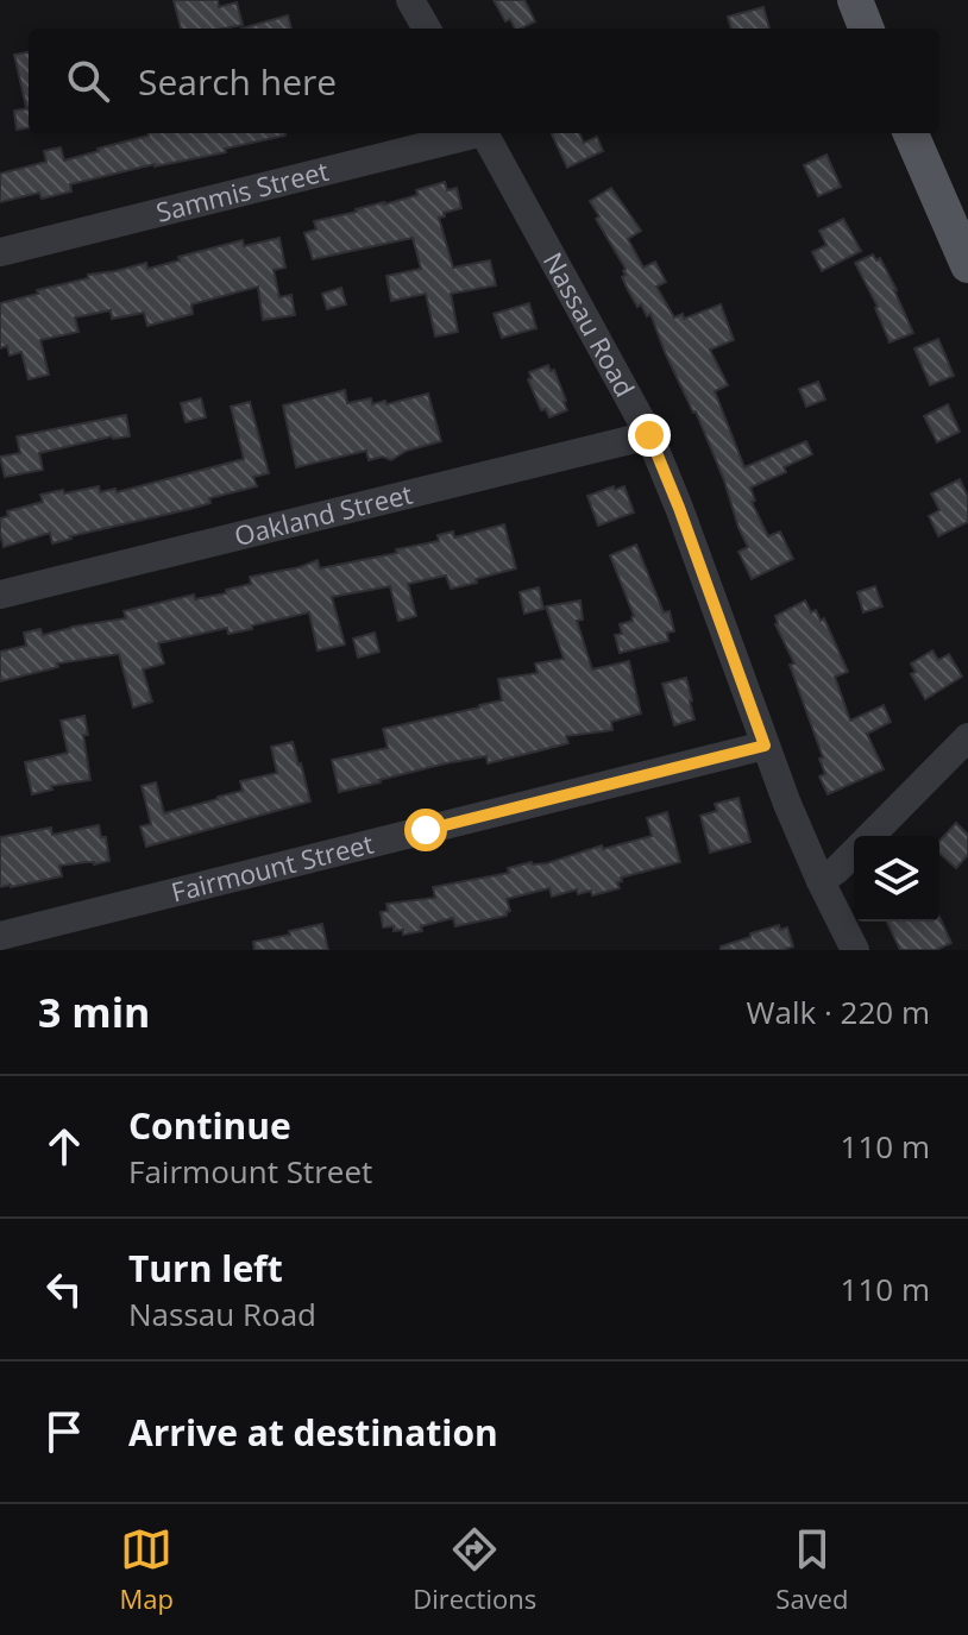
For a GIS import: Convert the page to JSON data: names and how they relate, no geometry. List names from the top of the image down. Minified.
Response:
{"streets":{"street":["Sammis Street","Nassau Road","Oakland Street","Fairmount Street"]},"crossings":[["Nassau Road","Oakland Street"],["Nassau Road","Fairmount Street"]],"page":{"search":"Search here","heading":["3 min","Walk · 220 m"],"list":[["Continue","Fairmount Street","110 m"],["Turn left","Nassau Road","110 m"],"Arrive at destination"],"nav":["Map","Directions","Saved"]}}
